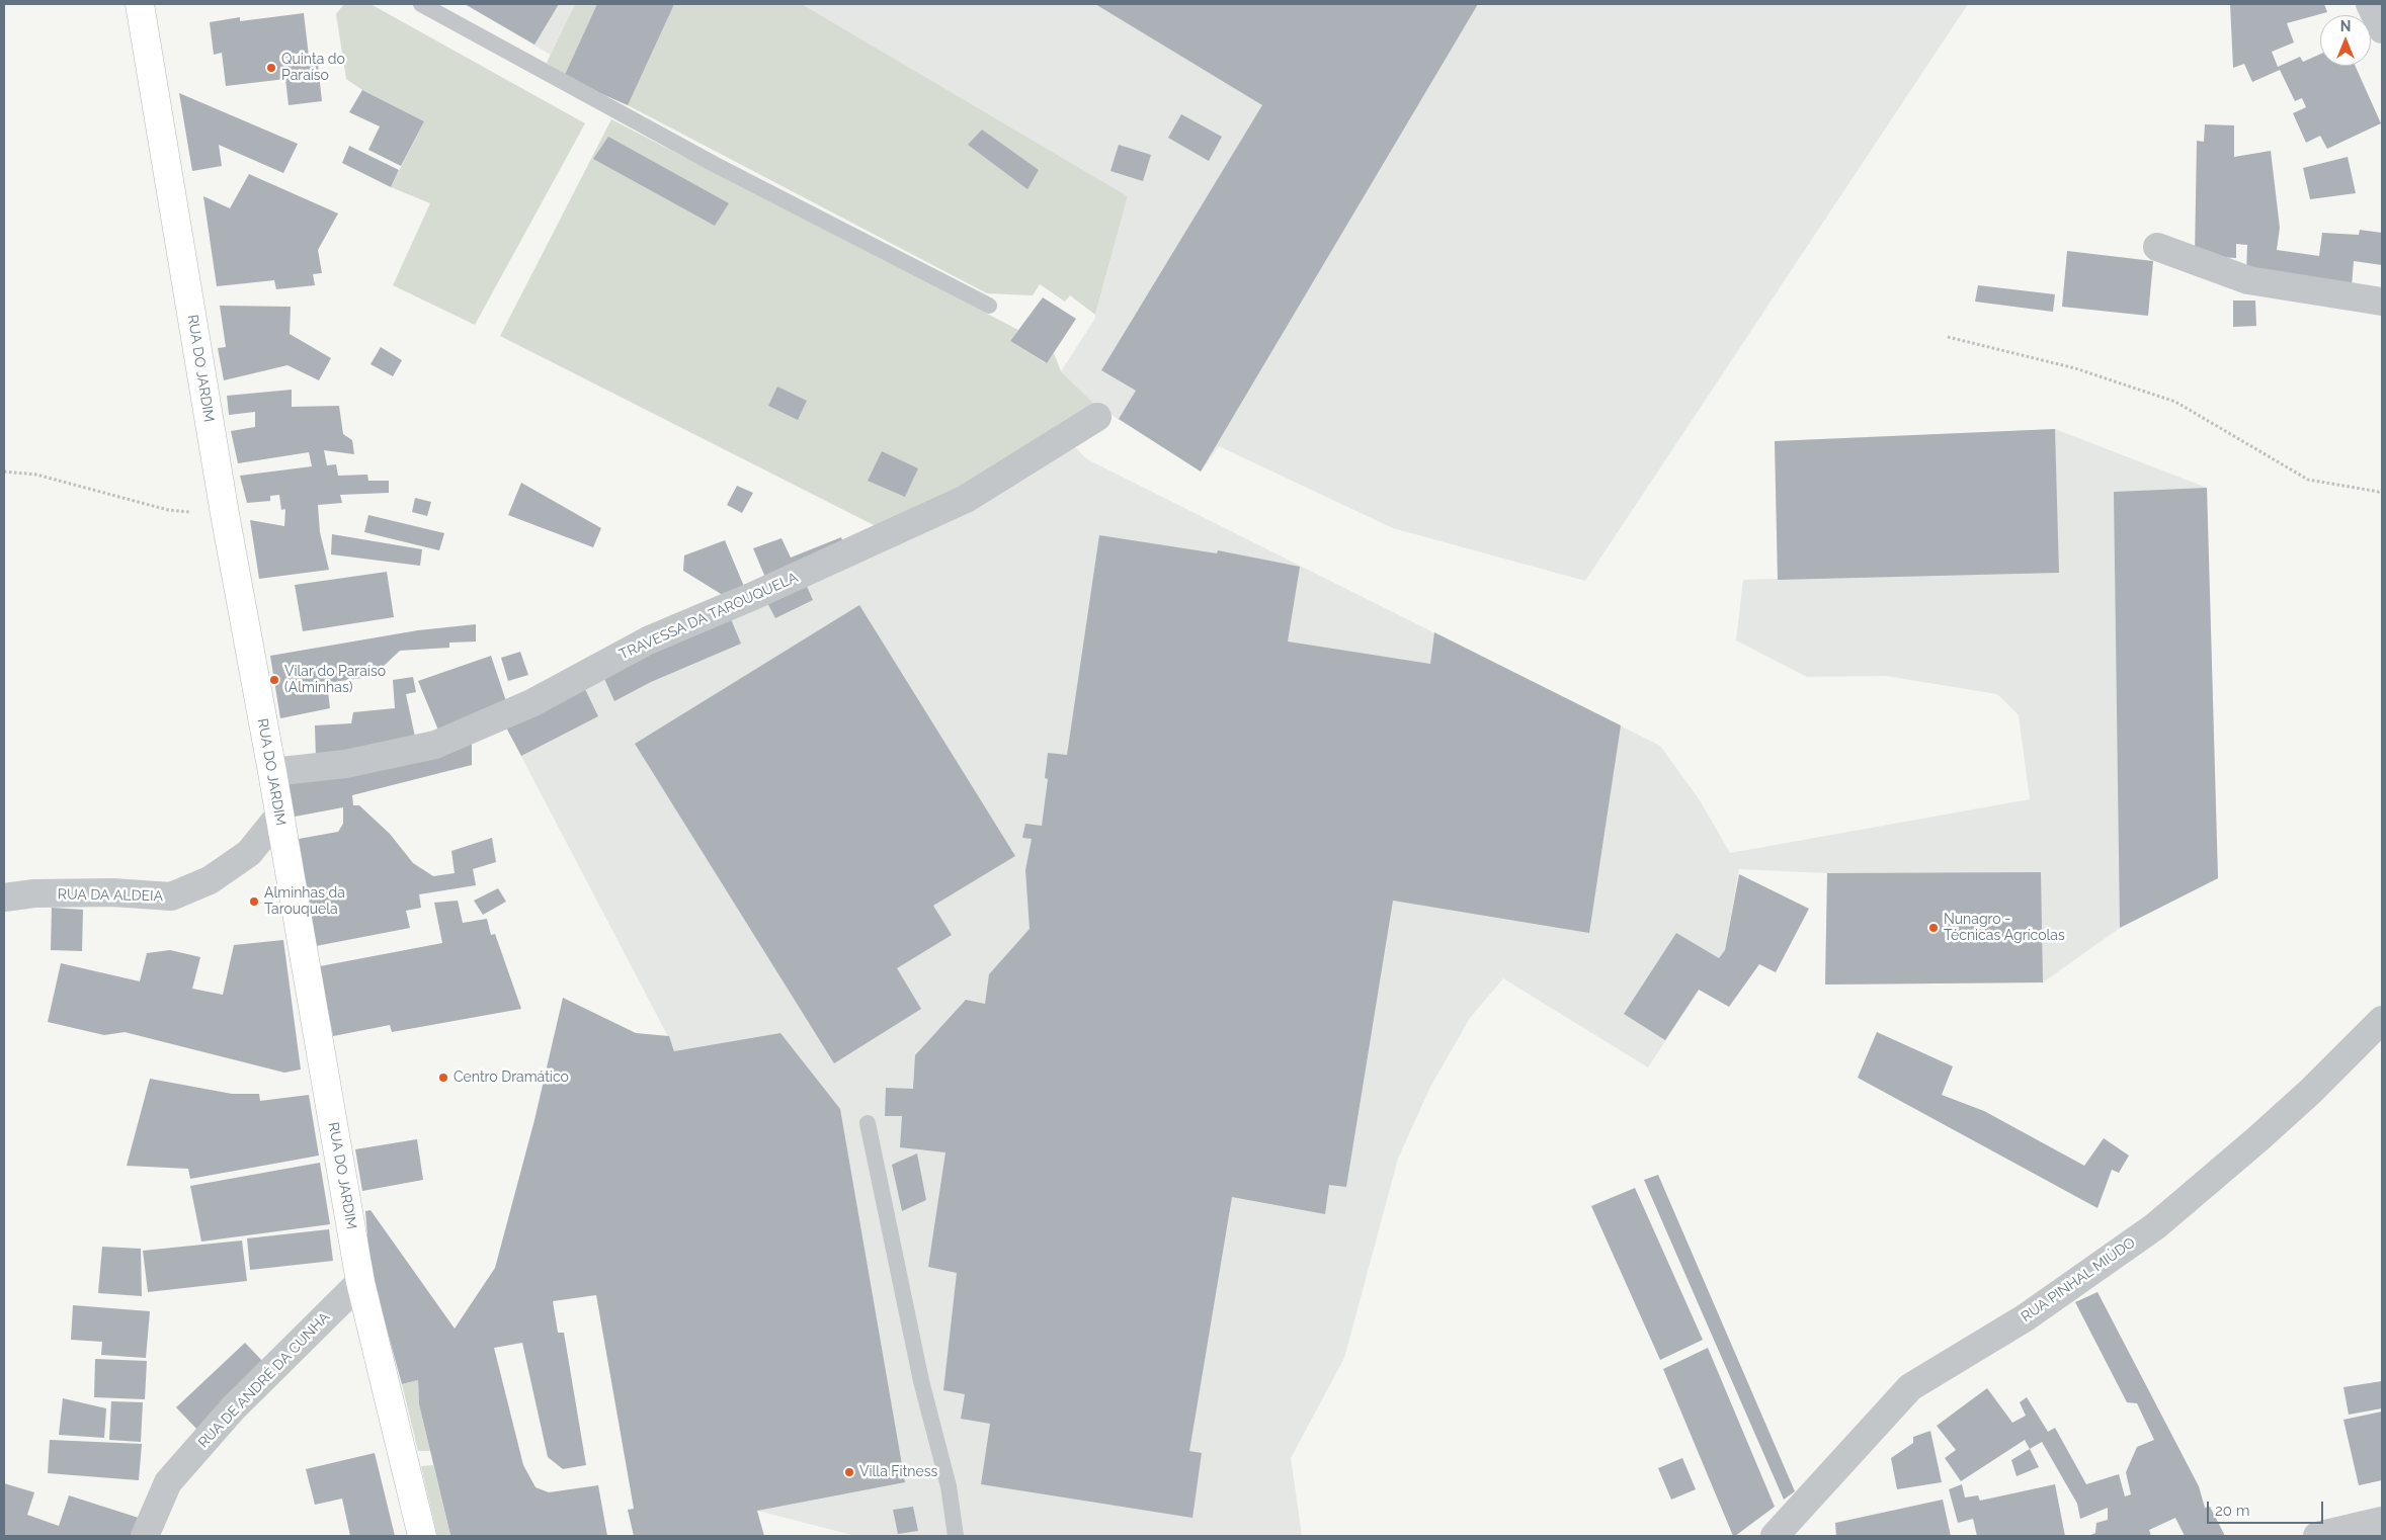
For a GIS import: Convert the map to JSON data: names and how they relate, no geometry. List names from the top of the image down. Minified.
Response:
{"streets":{"main road":["RUA DO JARDIM"],"street":["TRAVESSA DA TAROUQUELA","RUA DA ALDEIA","RUA PINHAL MIÚDO","RUA DE ANDRÉ DA CUNHA"]},"crossings":[["RUA DO JARDIM","TRAVESSA DA TAROUQUELA"],["RUA DO JARDIM","RUA DA ALDEIA"],["RUA DO JARDIM","RUA DE ANDRÉ DA CUNHA"]],"places":["Quinta do Paraíso","Vilar do Paraíso (Alminhas)","Alminhas da Tarouquela","Nunagro - Técnicas Agrícolas","Centro Dramático","Villa Fitness"],"scale_bar":"20 m","north":"top"}
